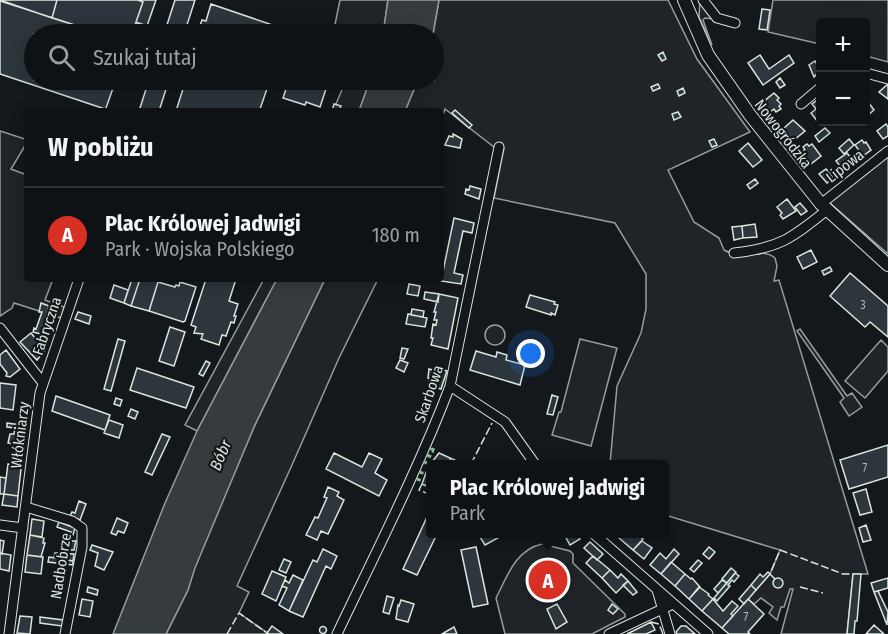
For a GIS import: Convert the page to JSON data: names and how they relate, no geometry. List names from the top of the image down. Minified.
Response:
{"streets":{"main road":["Nowogródzka"],"street":["Lipowa","Fabryczna","Skarbowa","Włókniarzy","Nadbobrze"]},"crossings":[["Nowogródzka","Lipowa"],["Fabryczna","Włókniarzy"],["Włókniarzy","Nadbobrze"]],"water":["Bóbr"],"house_numbers":["3","7","7"],"page":{"map_buttons":["+","−"],"search":"Szukaj tutaj","heading":"W pobliżu","list":[{"mark":"A","name":"Plac Królowej Jadwigi","note":"Park · Wojska Polskiego","value":"180 m"}],"popup":["Plac Królowej Jadwigi","Park"],"pins":"A"}}
